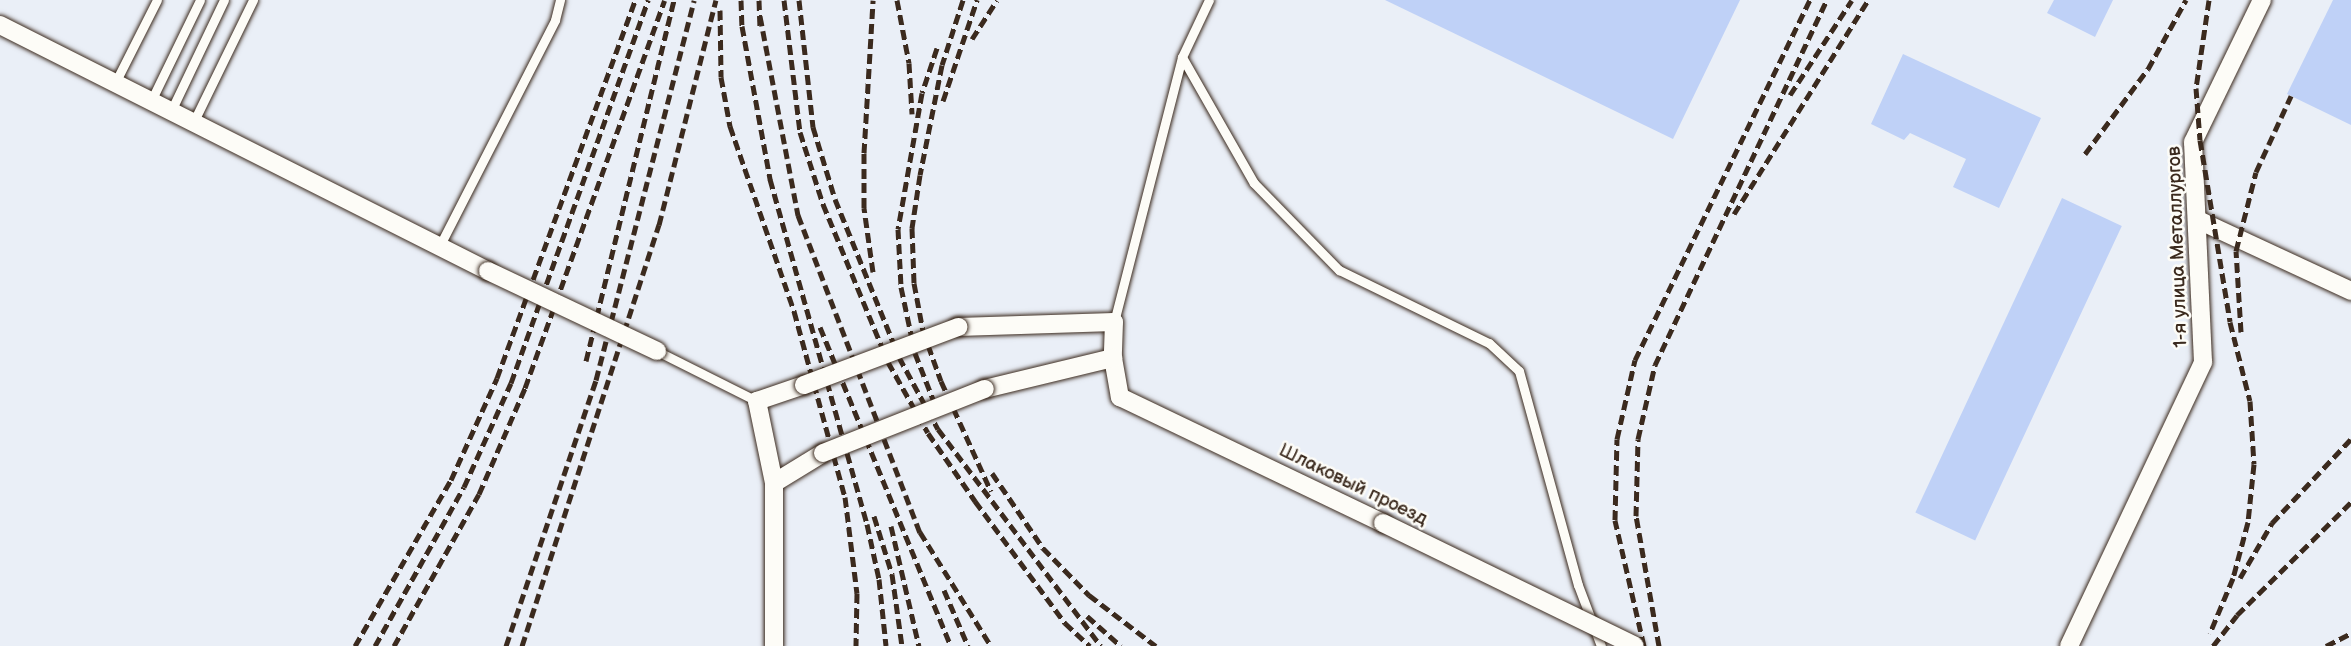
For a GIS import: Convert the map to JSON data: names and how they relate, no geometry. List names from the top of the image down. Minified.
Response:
{"streets":{"street":["1-я улица Металлургов","Шлаковый проезд"]}}
